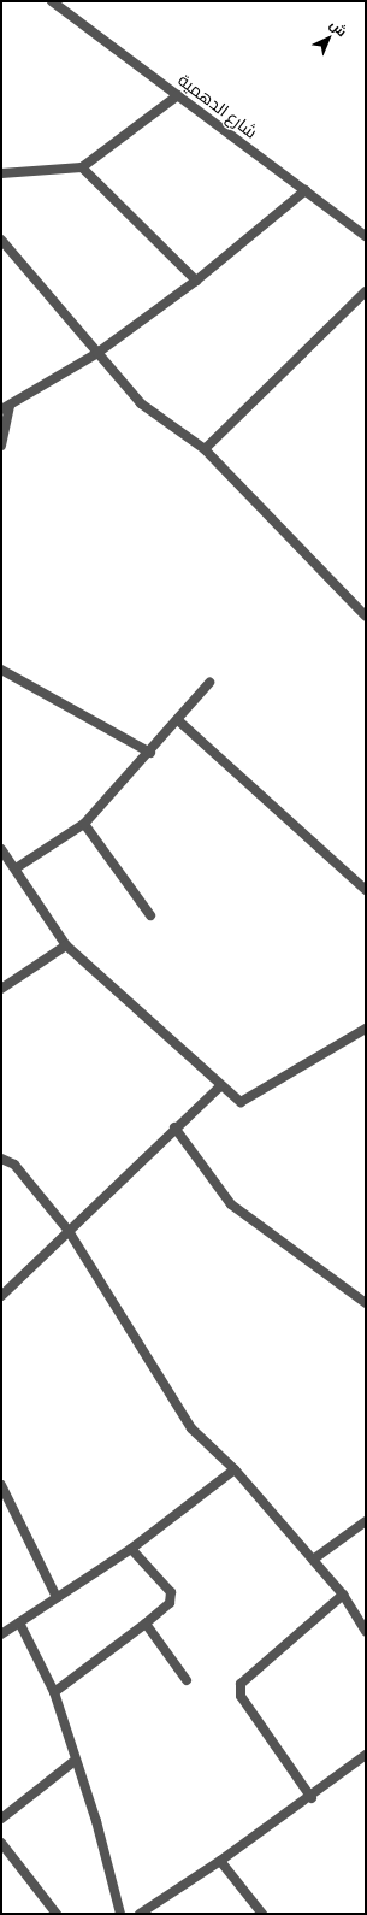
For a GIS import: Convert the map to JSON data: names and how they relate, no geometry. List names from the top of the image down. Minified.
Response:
{"streets":{"street":["شارع الدهمية"]},"north":"top right"}
